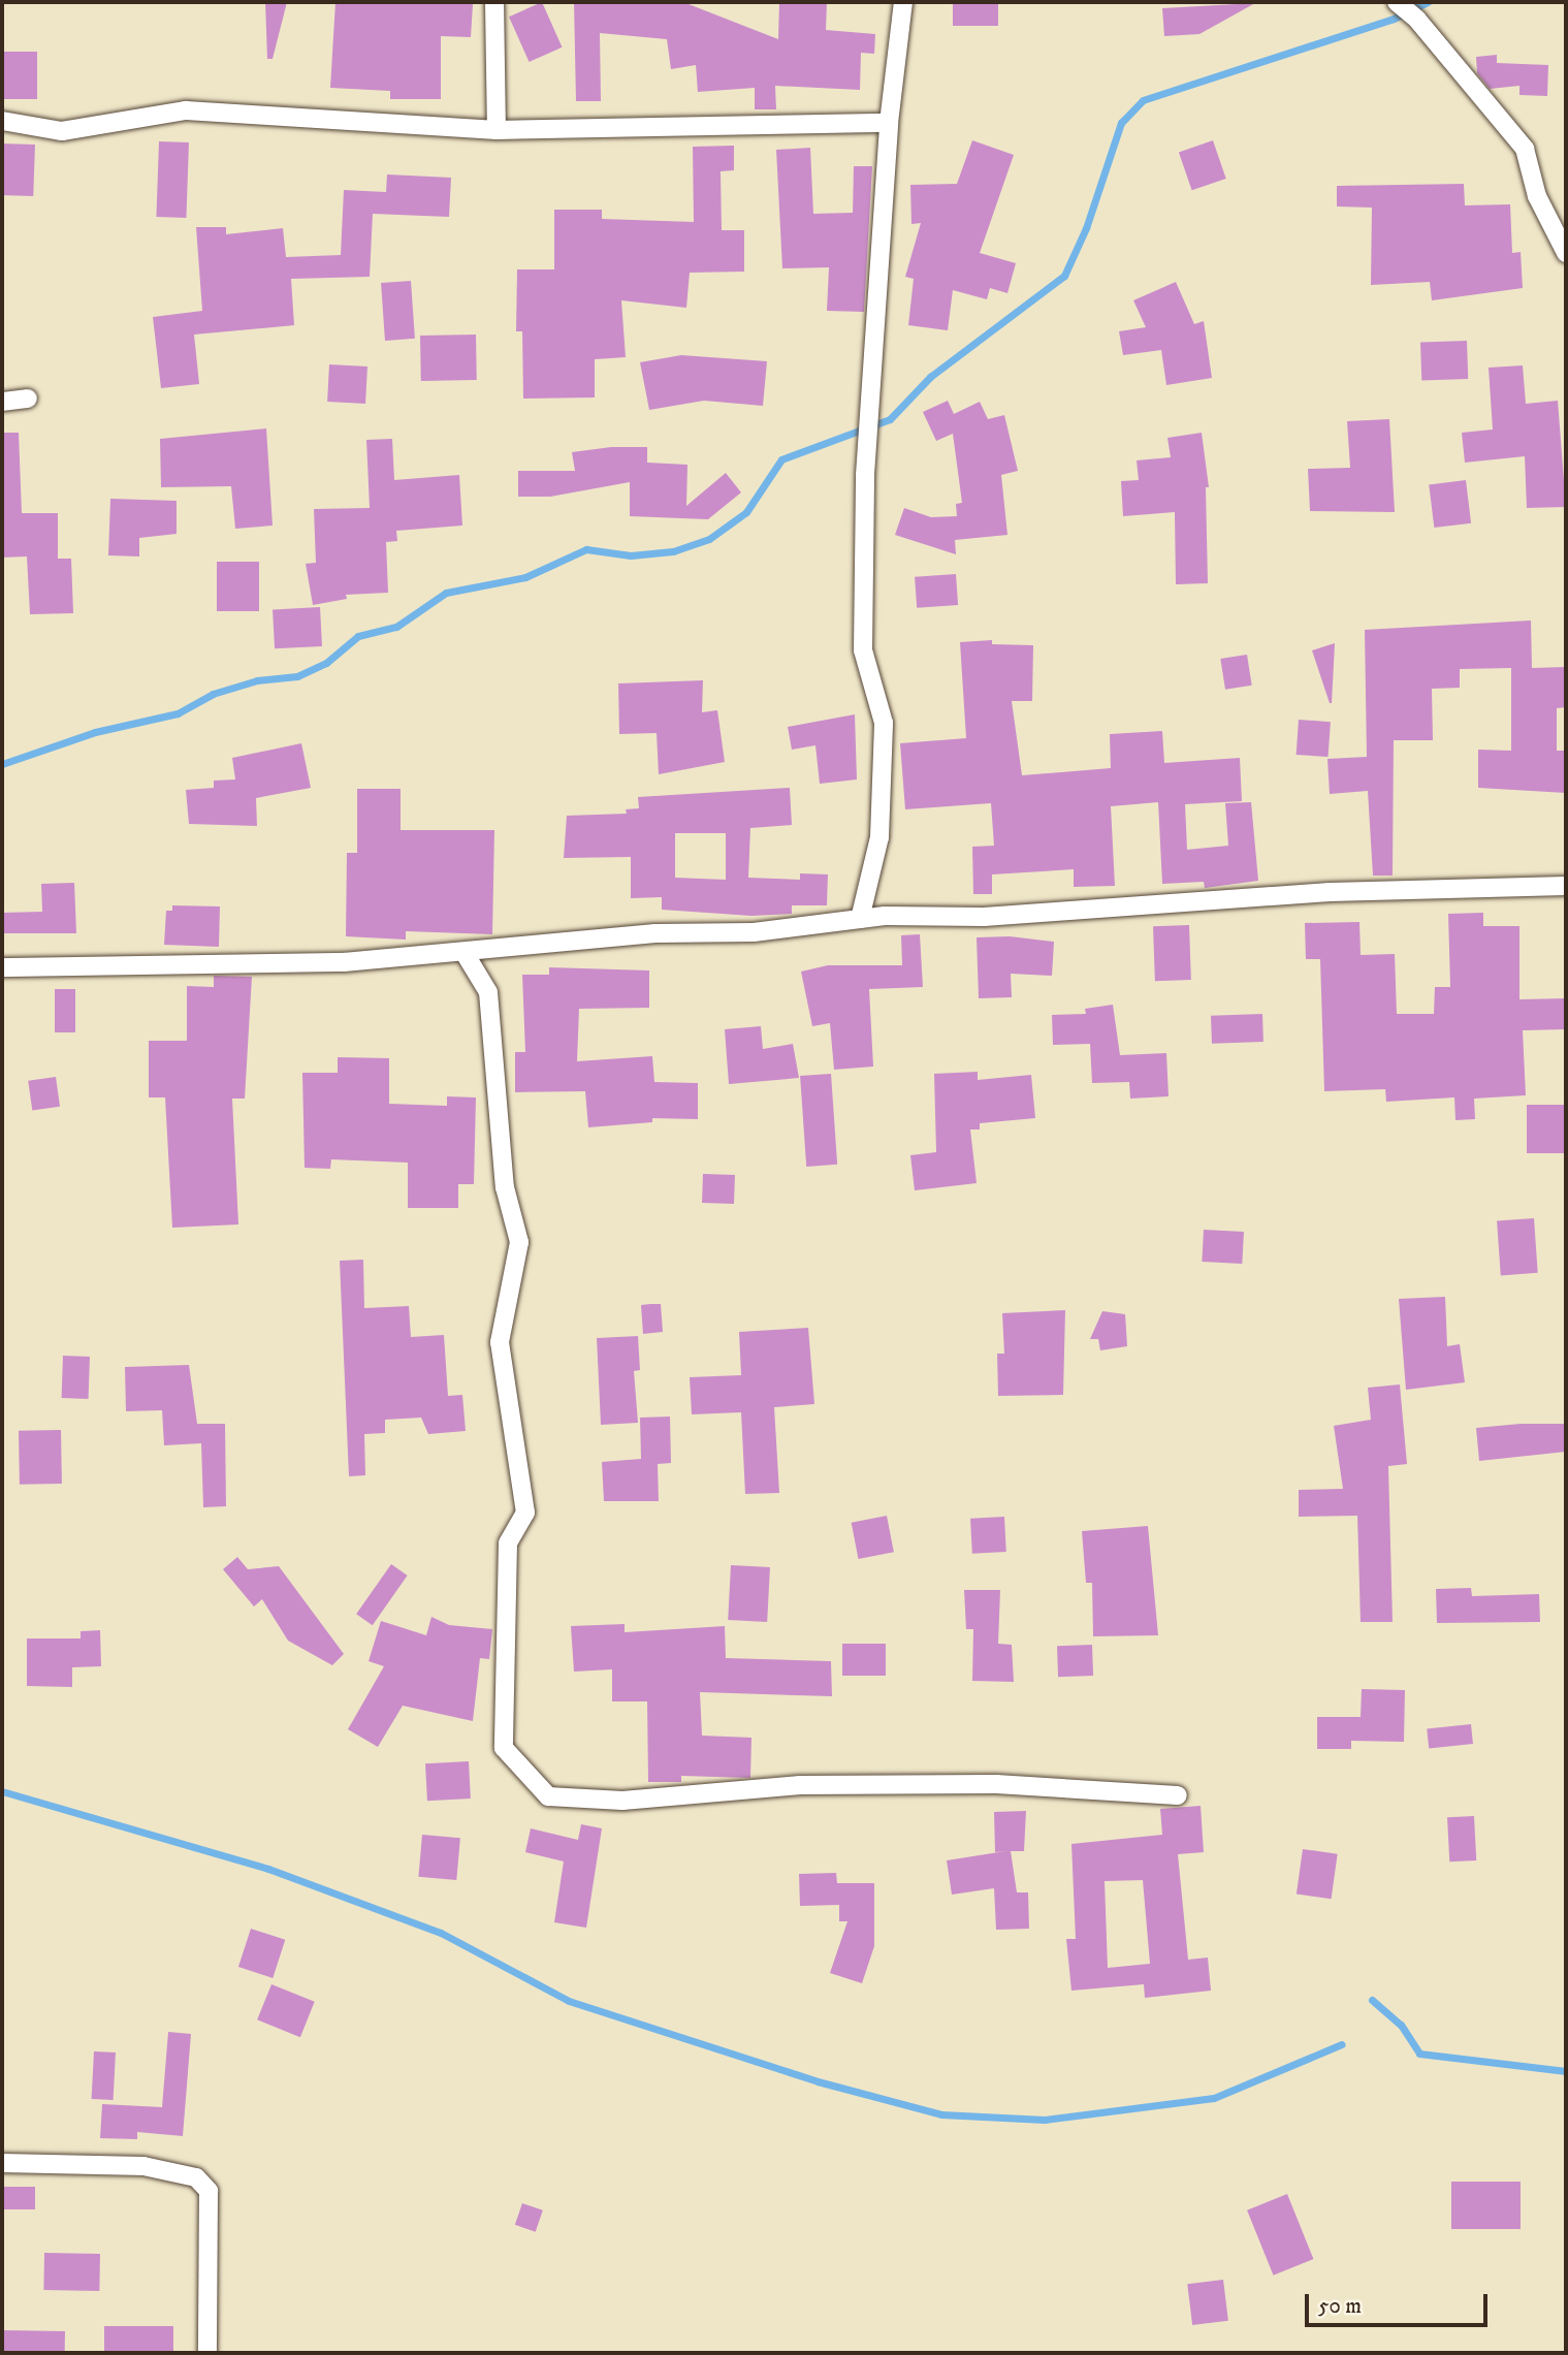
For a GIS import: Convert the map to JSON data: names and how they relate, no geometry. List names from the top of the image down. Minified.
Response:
{"scale_bar":"50 m"}
